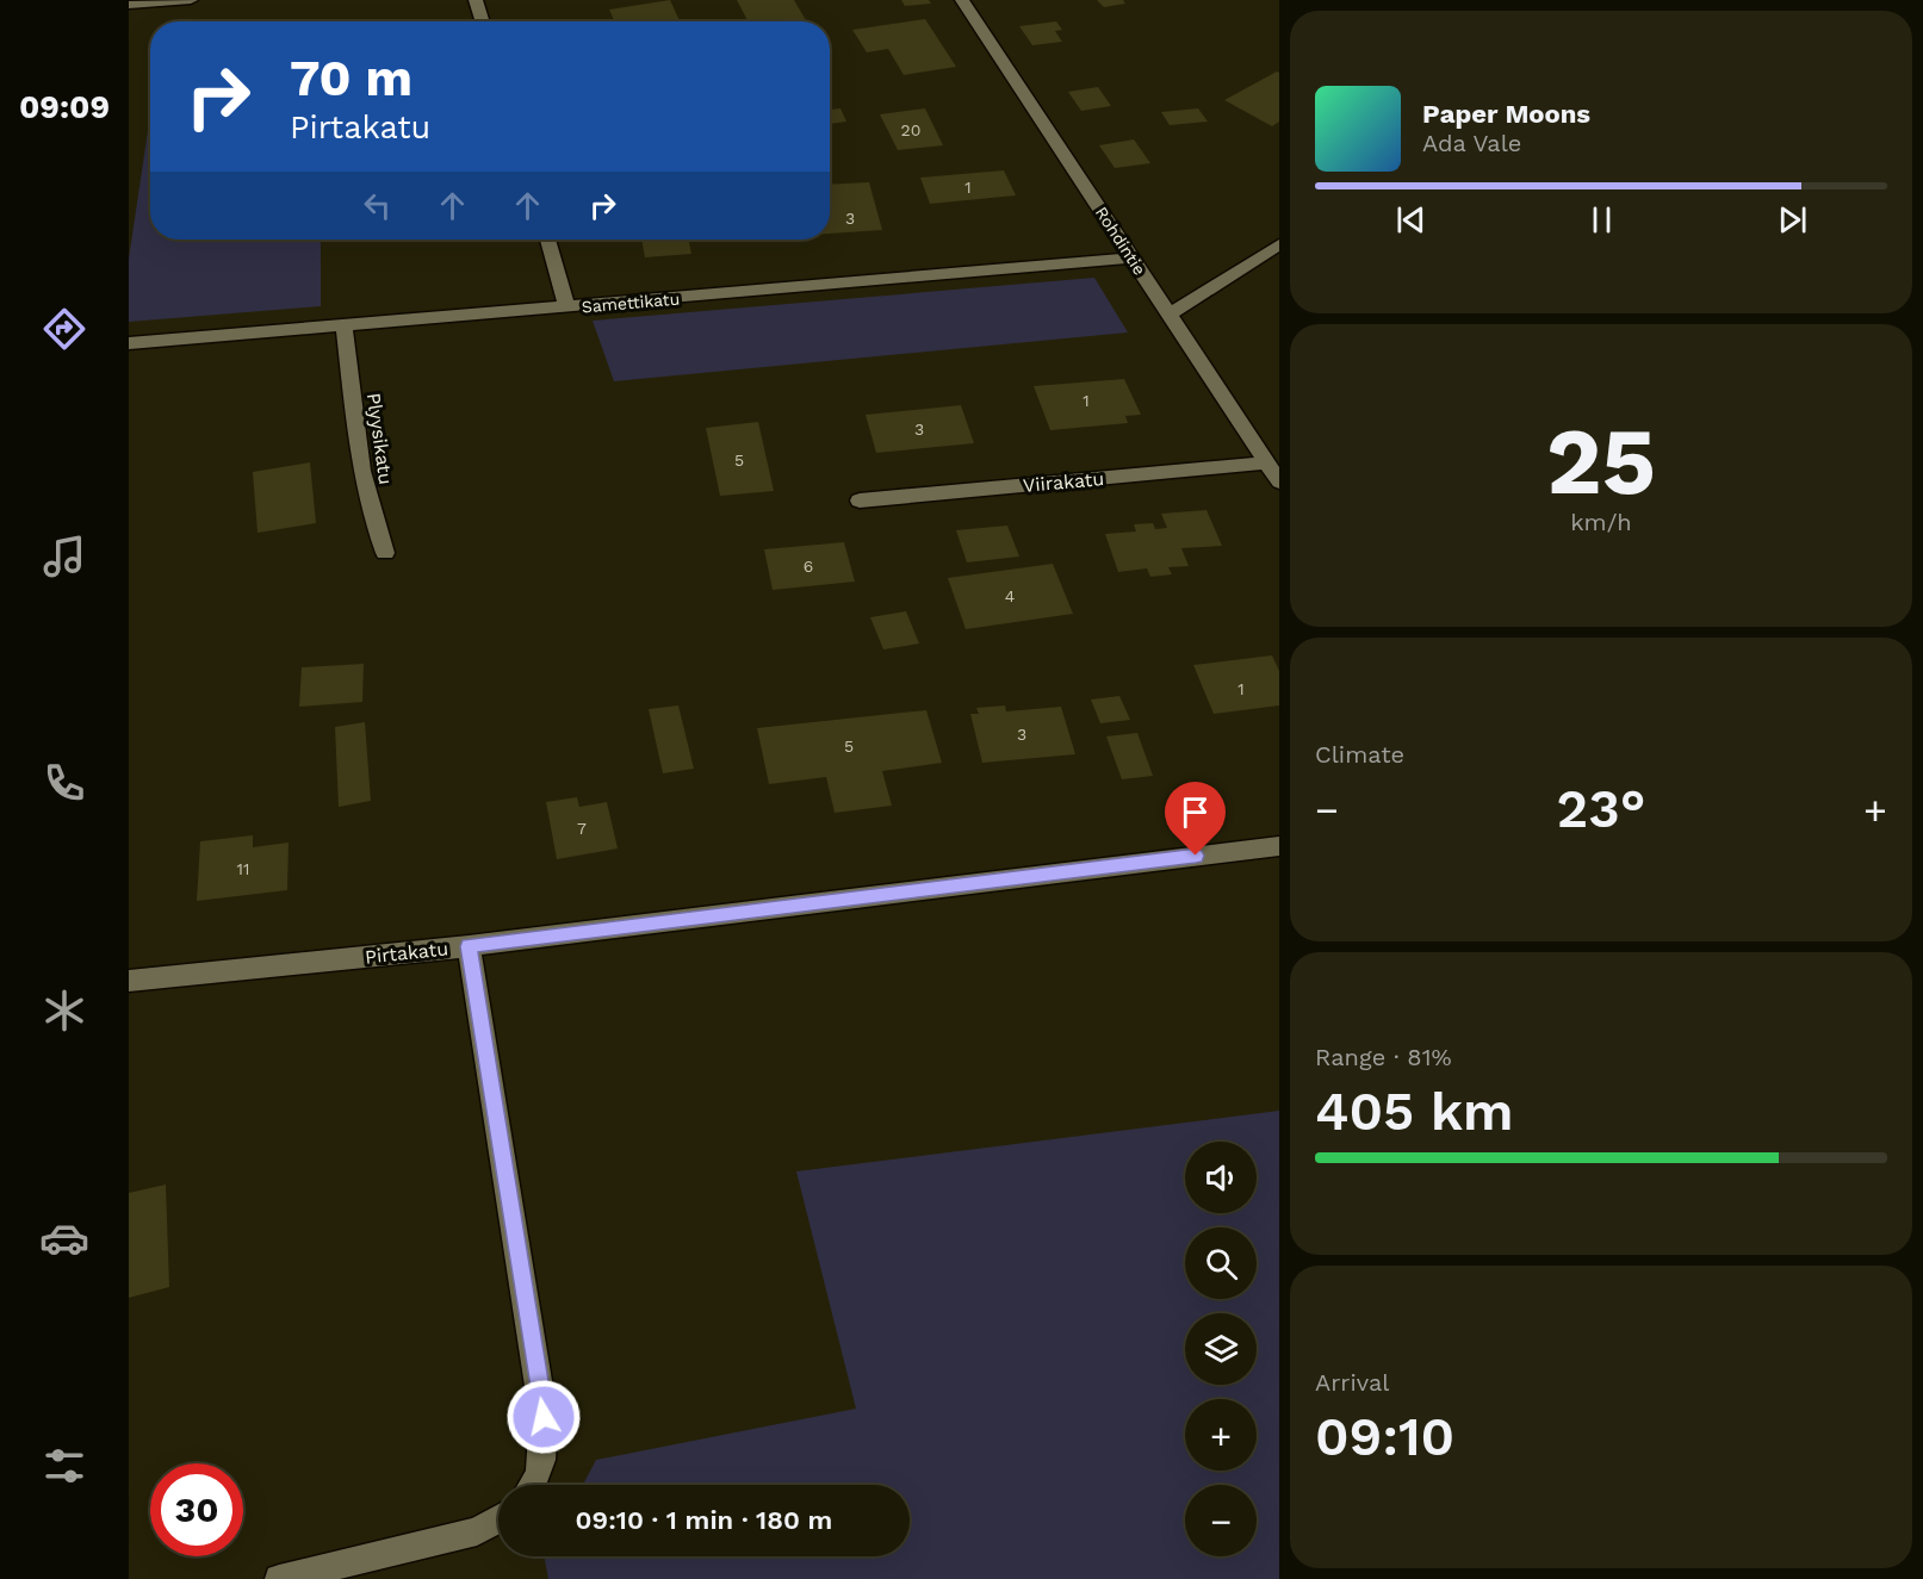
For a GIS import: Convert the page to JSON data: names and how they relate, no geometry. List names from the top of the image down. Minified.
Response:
{"streets":{"street":["Rohdintie","Samettikatu","Plyysikatu","Viirakatu","Pirtakatu"]},"crossings":[["Rohdintie","Samettikatu"],["Rohdintie","Viirakatu"],["Samettikatu","Plyysikatu"]],"house_numbers":["20","1","3","1","3","5","6","4","1","3","5","7","11"],"page":{"tabs":"09:09","turn":["70 m","Pirtakatu"],"song":["Paper Moons","Ada Vale"],"tile":[["25","km/h"],"Climate",["Range · 81%","405 km"],["Arrival","09:10"]],"heat":["−","23°","+"],"map_buttons":["+","−"],"limit":"30","trip":"09:10 · 1 min · 180 m"}}
